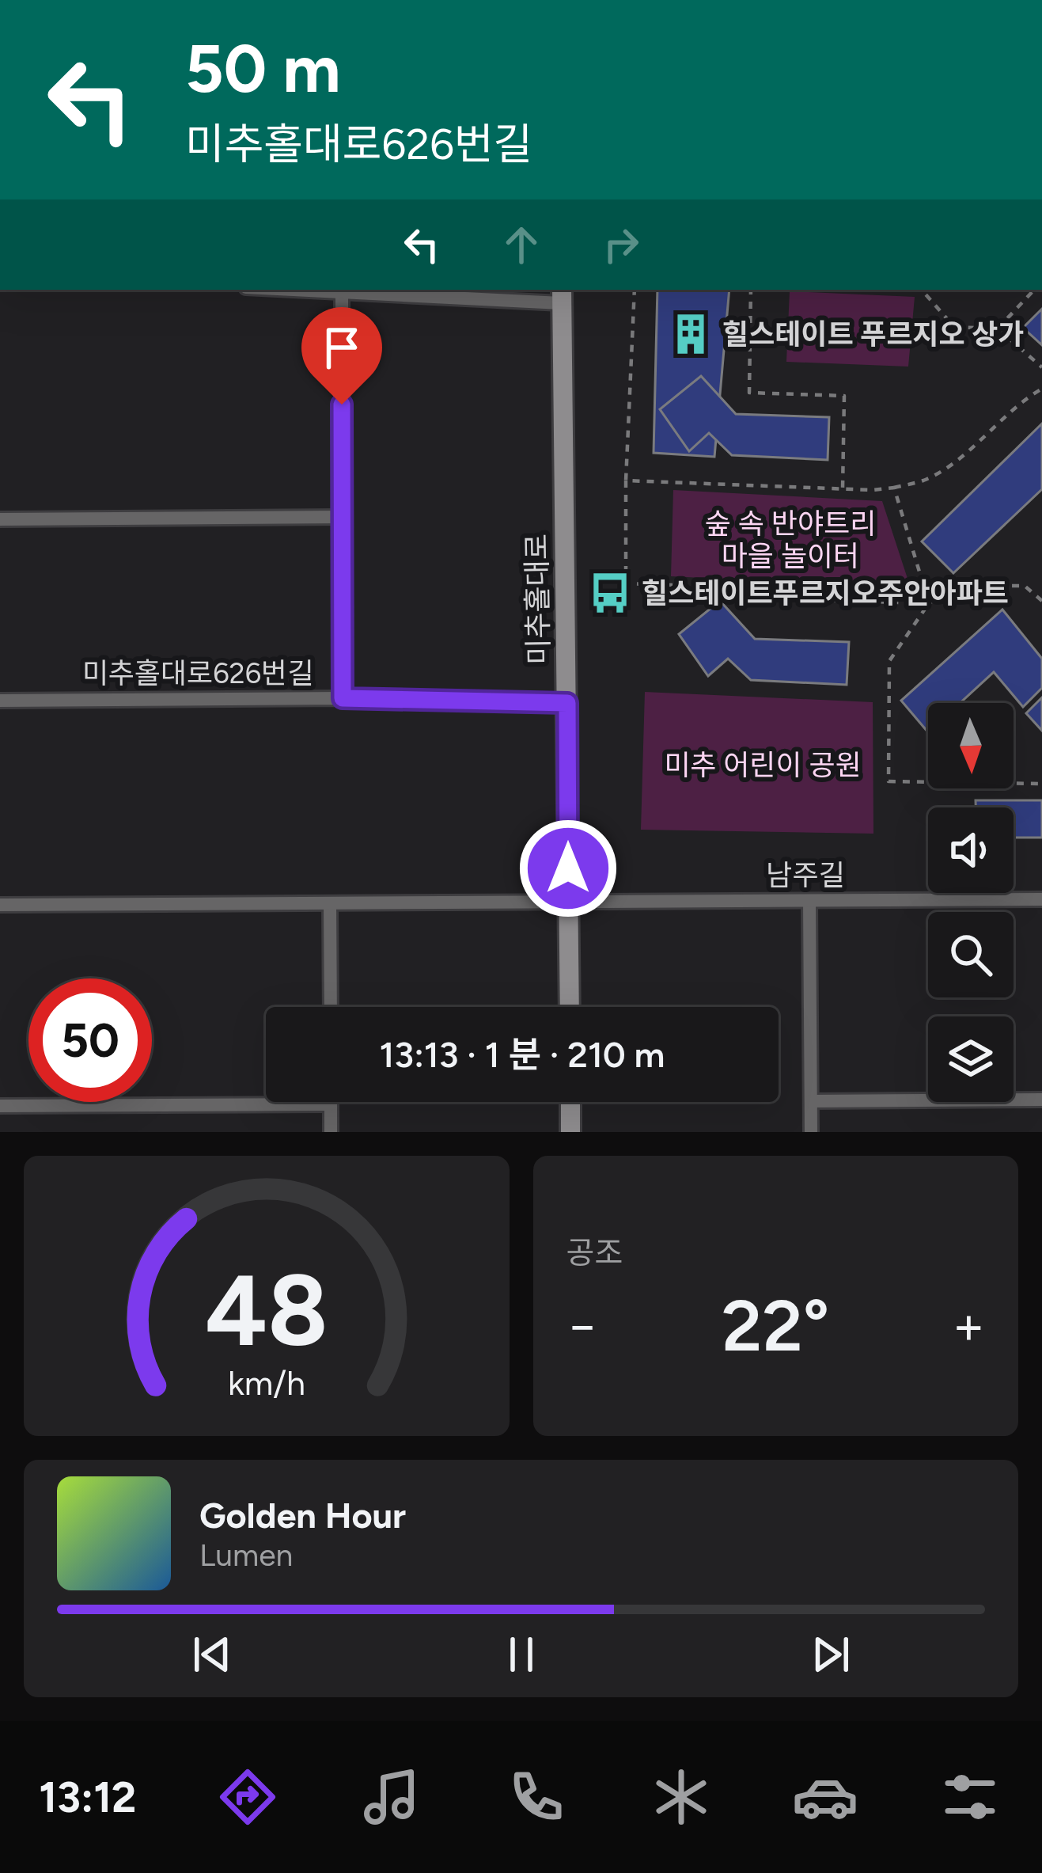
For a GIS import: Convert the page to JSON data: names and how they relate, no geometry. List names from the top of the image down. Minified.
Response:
{"streets":{"main road":["미추홀대로"],"lane":["미추홀대로626번길","남주길"]},"crossings":[["미추홀대로","미추홀대로626번길"],["미추홀대로","남주길"]],"parks":["숲 속 반야트리 마을 놀이터","미추 어린이 공원"],"places":{"building":["힐스테이트 푸르지오 상가"],"bus stop":["힐스테이트푸르지오주안아파트"]},"north":"bottom","page":{"turn":["50 m","미추홀대로626번길"],"limit":"50","trip":"13:13 · 1 분 · 210 m","tile":"공조","heat":["−","22°","+"],"song":["Golden Hour","Lumen"],"tabs":"13:12","gauge":["48","km/h"]}}
